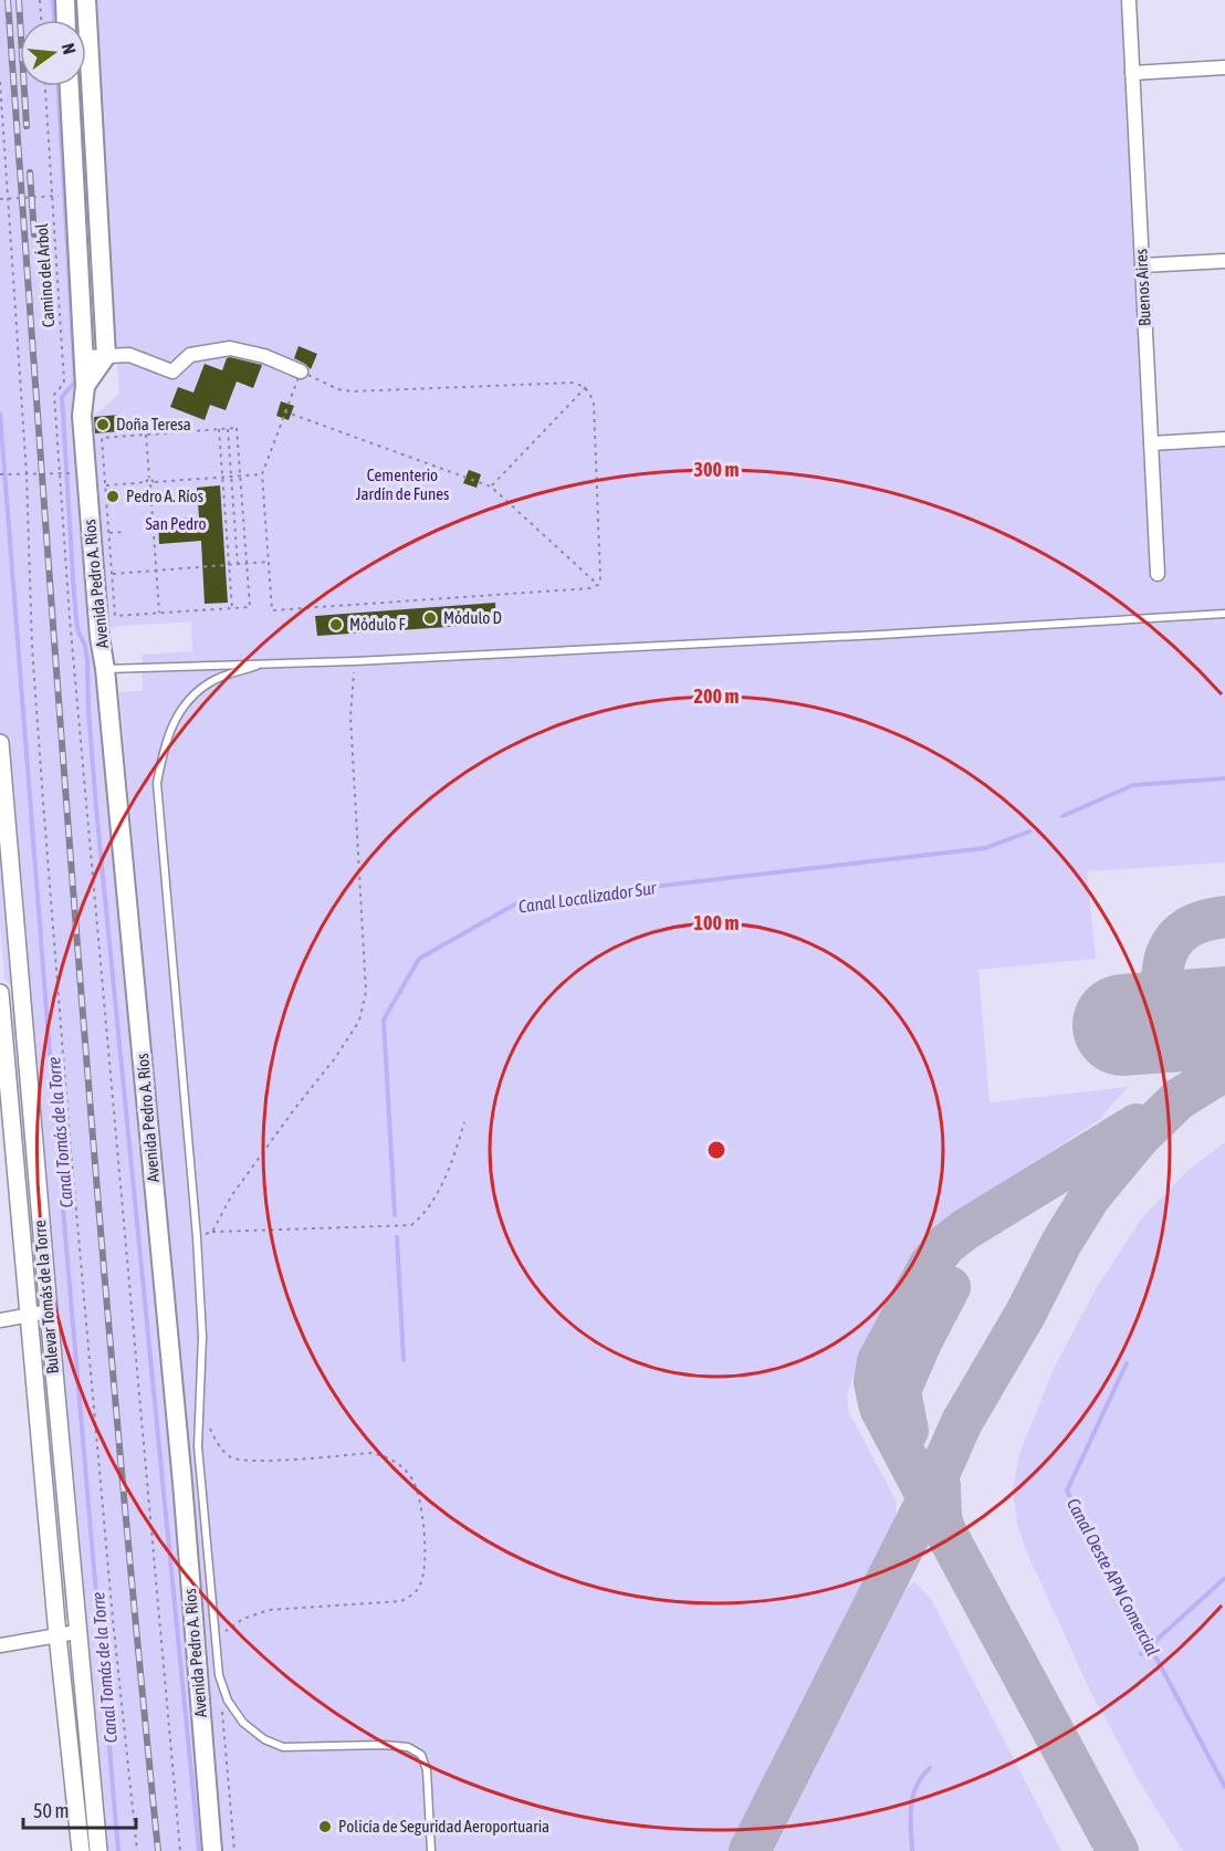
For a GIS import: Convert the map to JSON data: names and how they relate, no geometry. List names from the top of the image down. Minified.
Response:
{"streets":{"main road":["Avenida Pedro A. Ríos"],"street":["Buenos Aires","Bulevar Tomás de la Torre"],"path":["Camino del Árbol"]},"water":["Canal Localizador Sur","Canal Tomás de la Torre","Canal Oeste APN Comercial"],"parks":["Cementerio Jardín de Funes","San Pedro"],"places":["Doña Teresa","Pedro A. Ríos","Módulo D","Módulo F","Policía de Seguridad Aeroportuaria"],"scale_bar":"50 m","north":"right","rings":["300 m","200 m","100 m"]}
